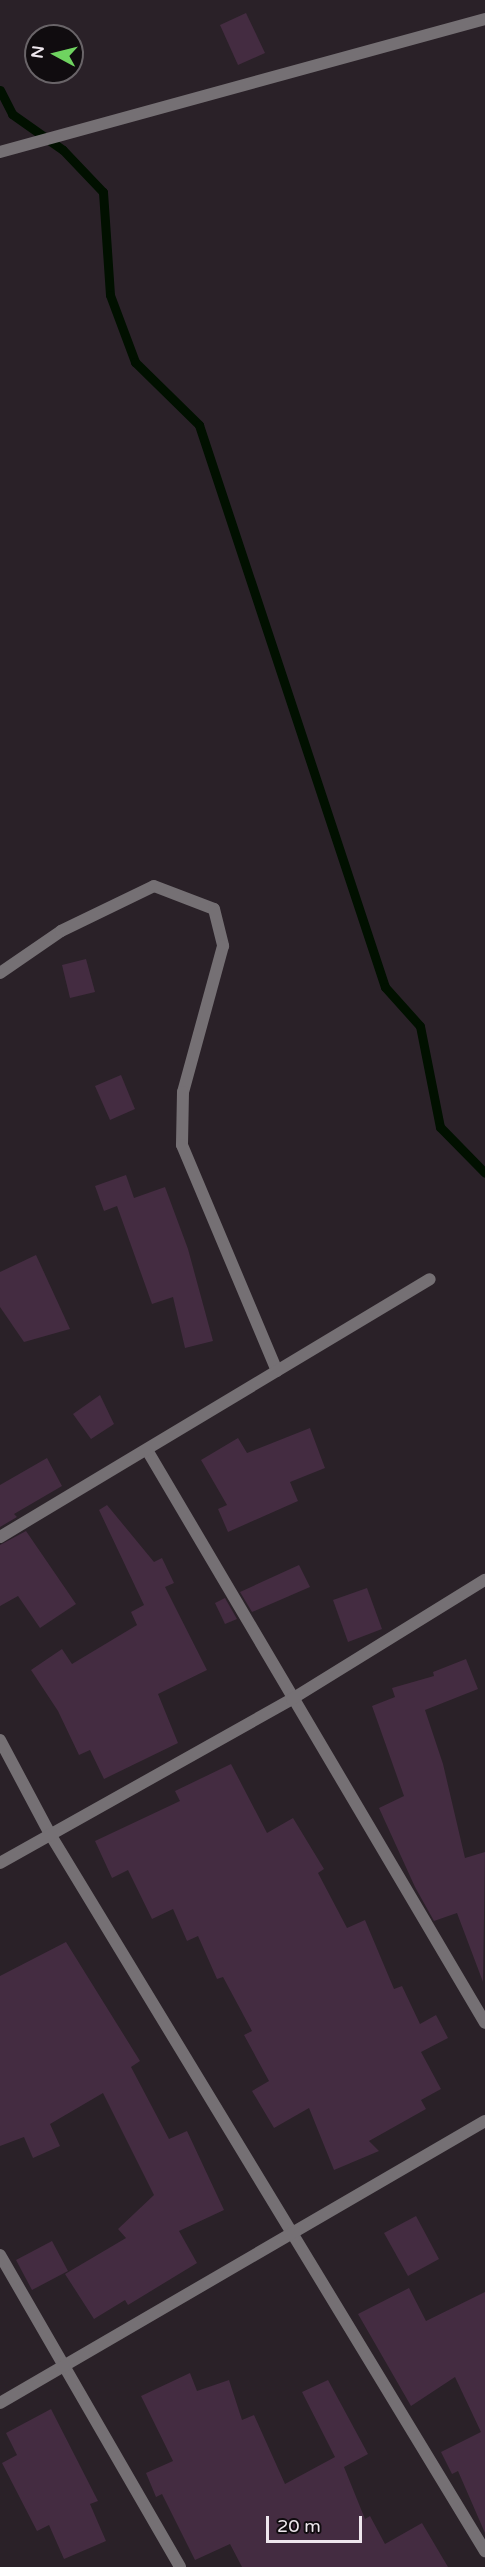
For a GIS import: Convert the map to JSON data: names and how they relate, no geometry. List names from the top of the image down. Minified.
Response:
{"scale_bar":"20 m","north":"left"}
